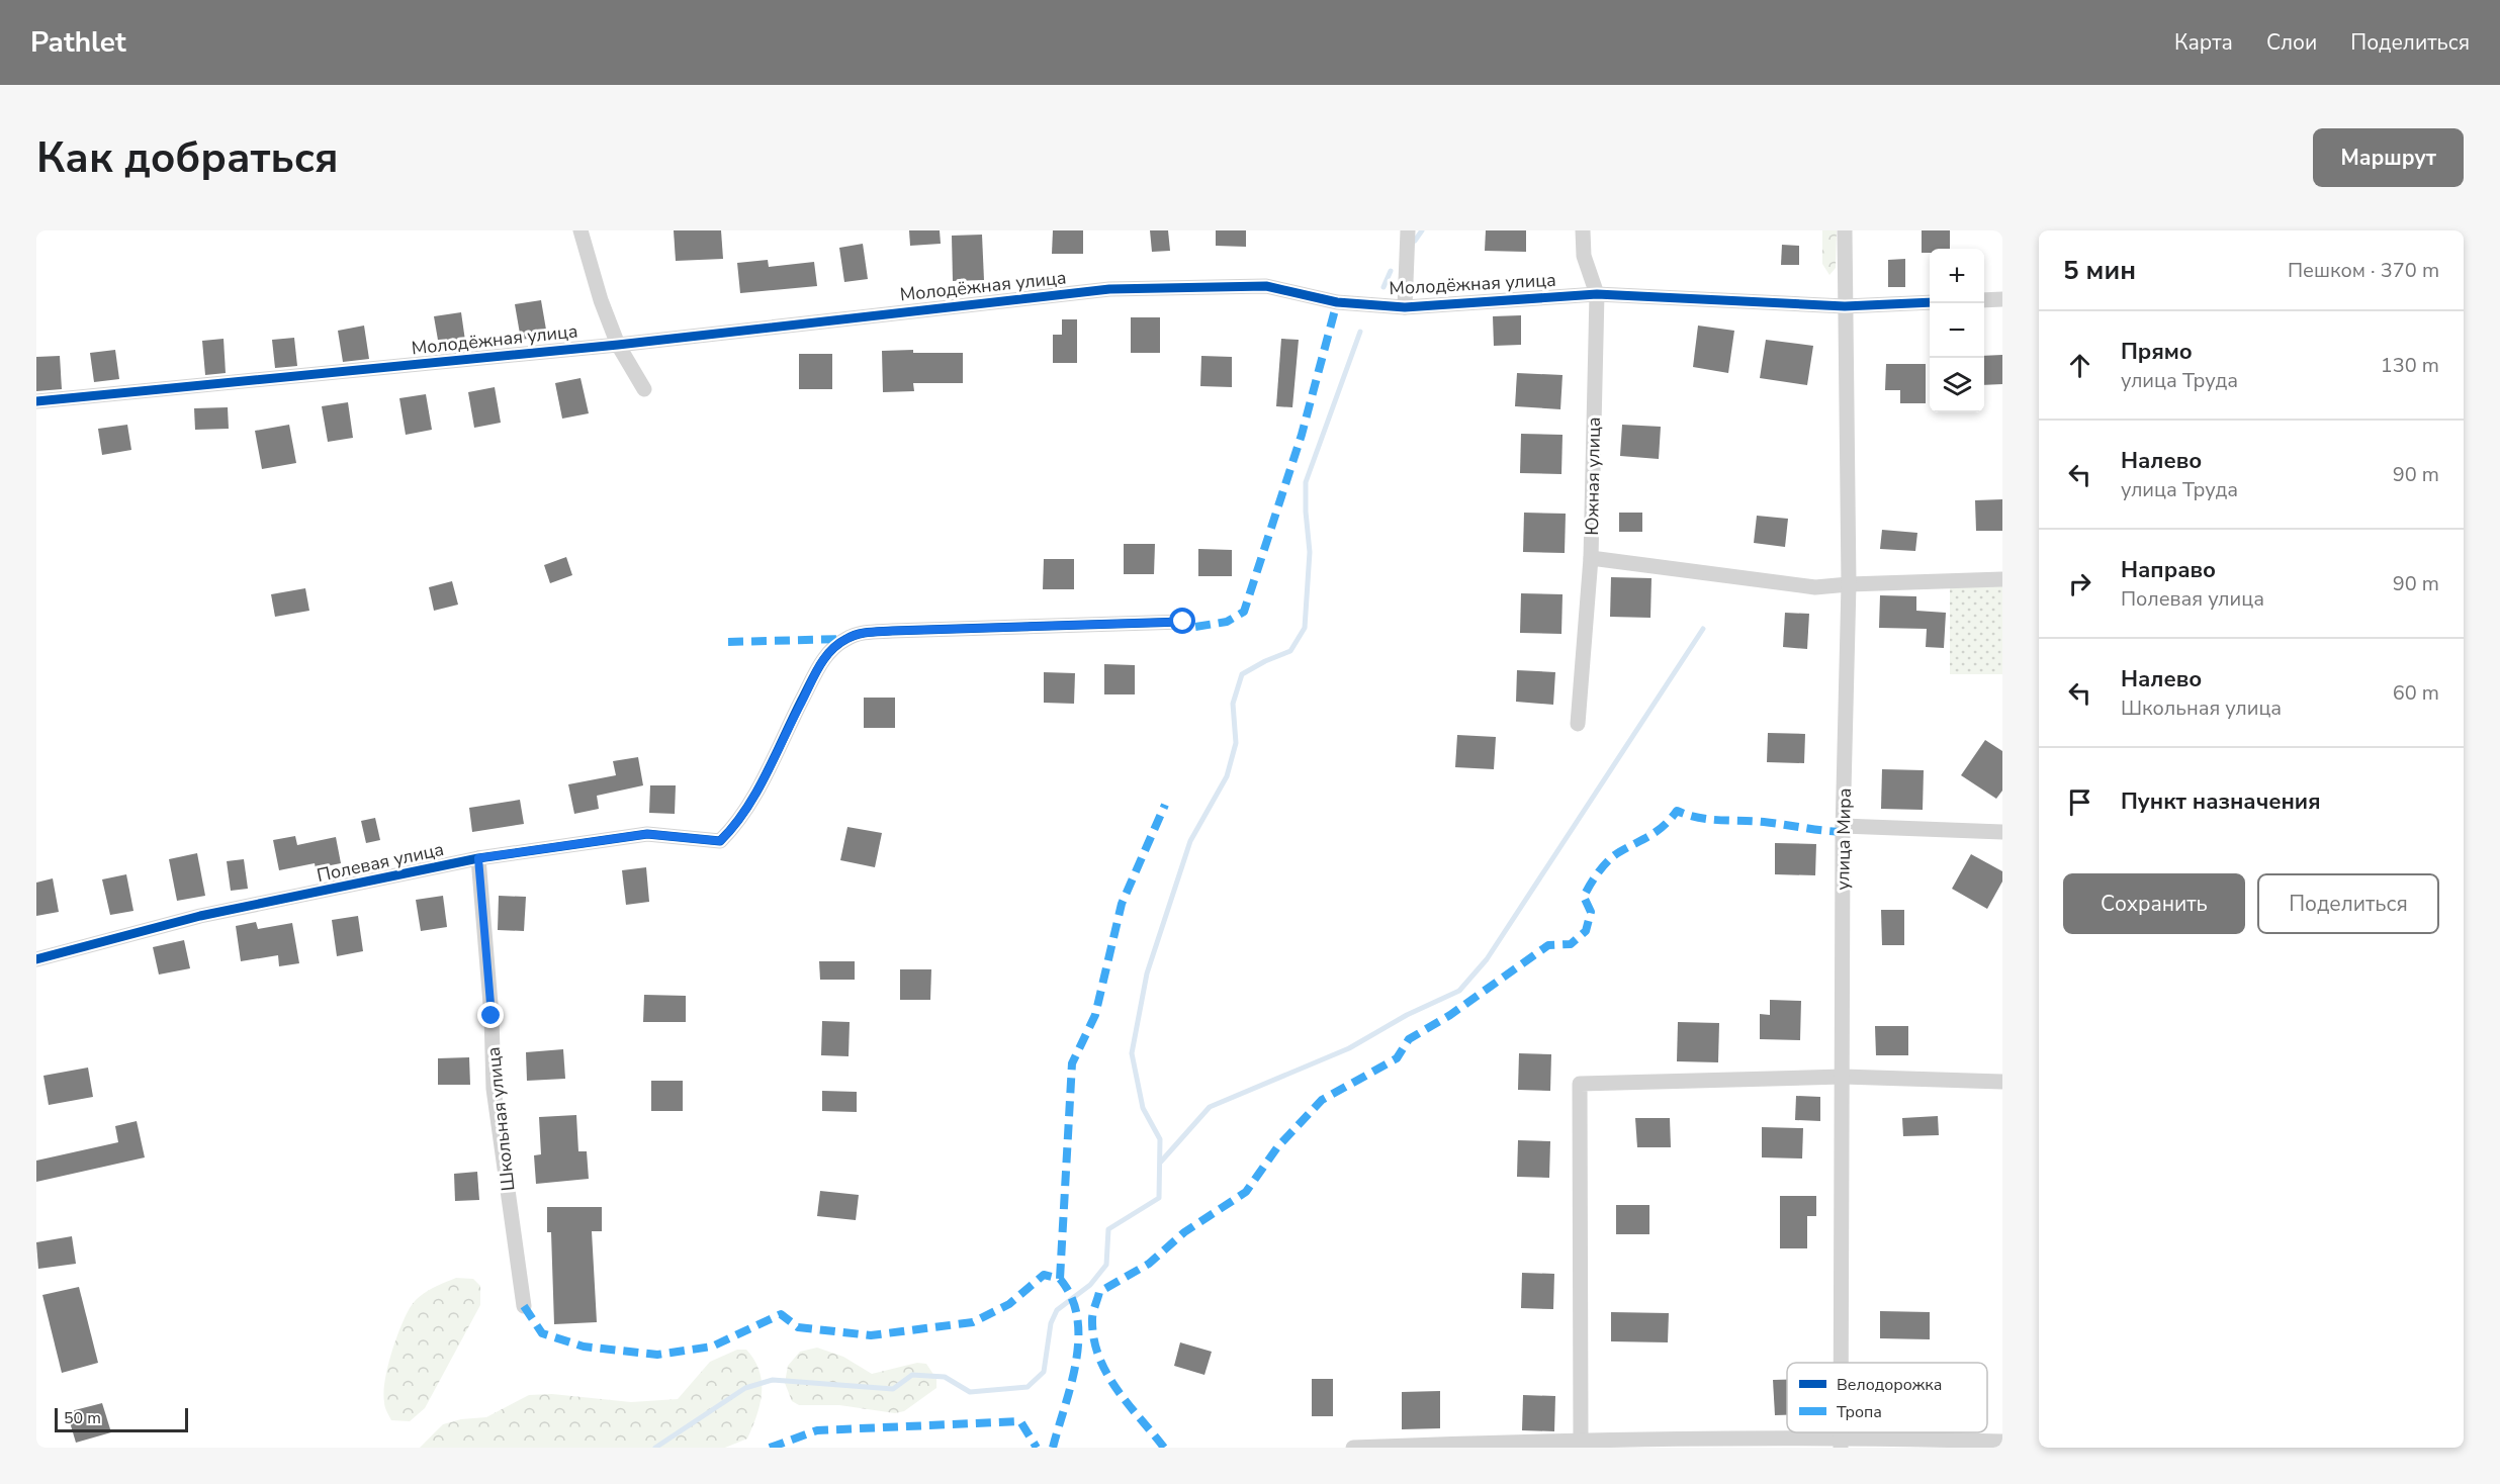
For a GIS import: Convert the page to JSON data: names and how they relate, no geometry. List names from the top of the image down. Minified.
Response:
{"streets":{"street":["Молодёжная улица","Южная улица","улица Мира","Полевая улица","Школьная улица"]},"crossings":[["Молодёжная улица","Южная улица"],["Молодёжная улица","улица Мира"],["Полевая улица","Школьная улица"]],"legend":["Велодорожка","Тропа"],"scale_bar":"50 m","page":{"header":"Pathlet","nav":["Карта","Слои","Поделиться"],"buttons":["Маршрут",["Сохранить","Поделиться"]],"title":"Как добраться","heading":["5 мин","Пешком · 370 m"],"map_buttons":["+","−"],"list":[["Прямо","улица Труда","130 m"],["Налево","улица Труда","90 m"],["Направо","Полевая улица","90 m"],["Налево","Школьная улица","60 m"],"Пункт назначения"],"scale":"50 m"}}
